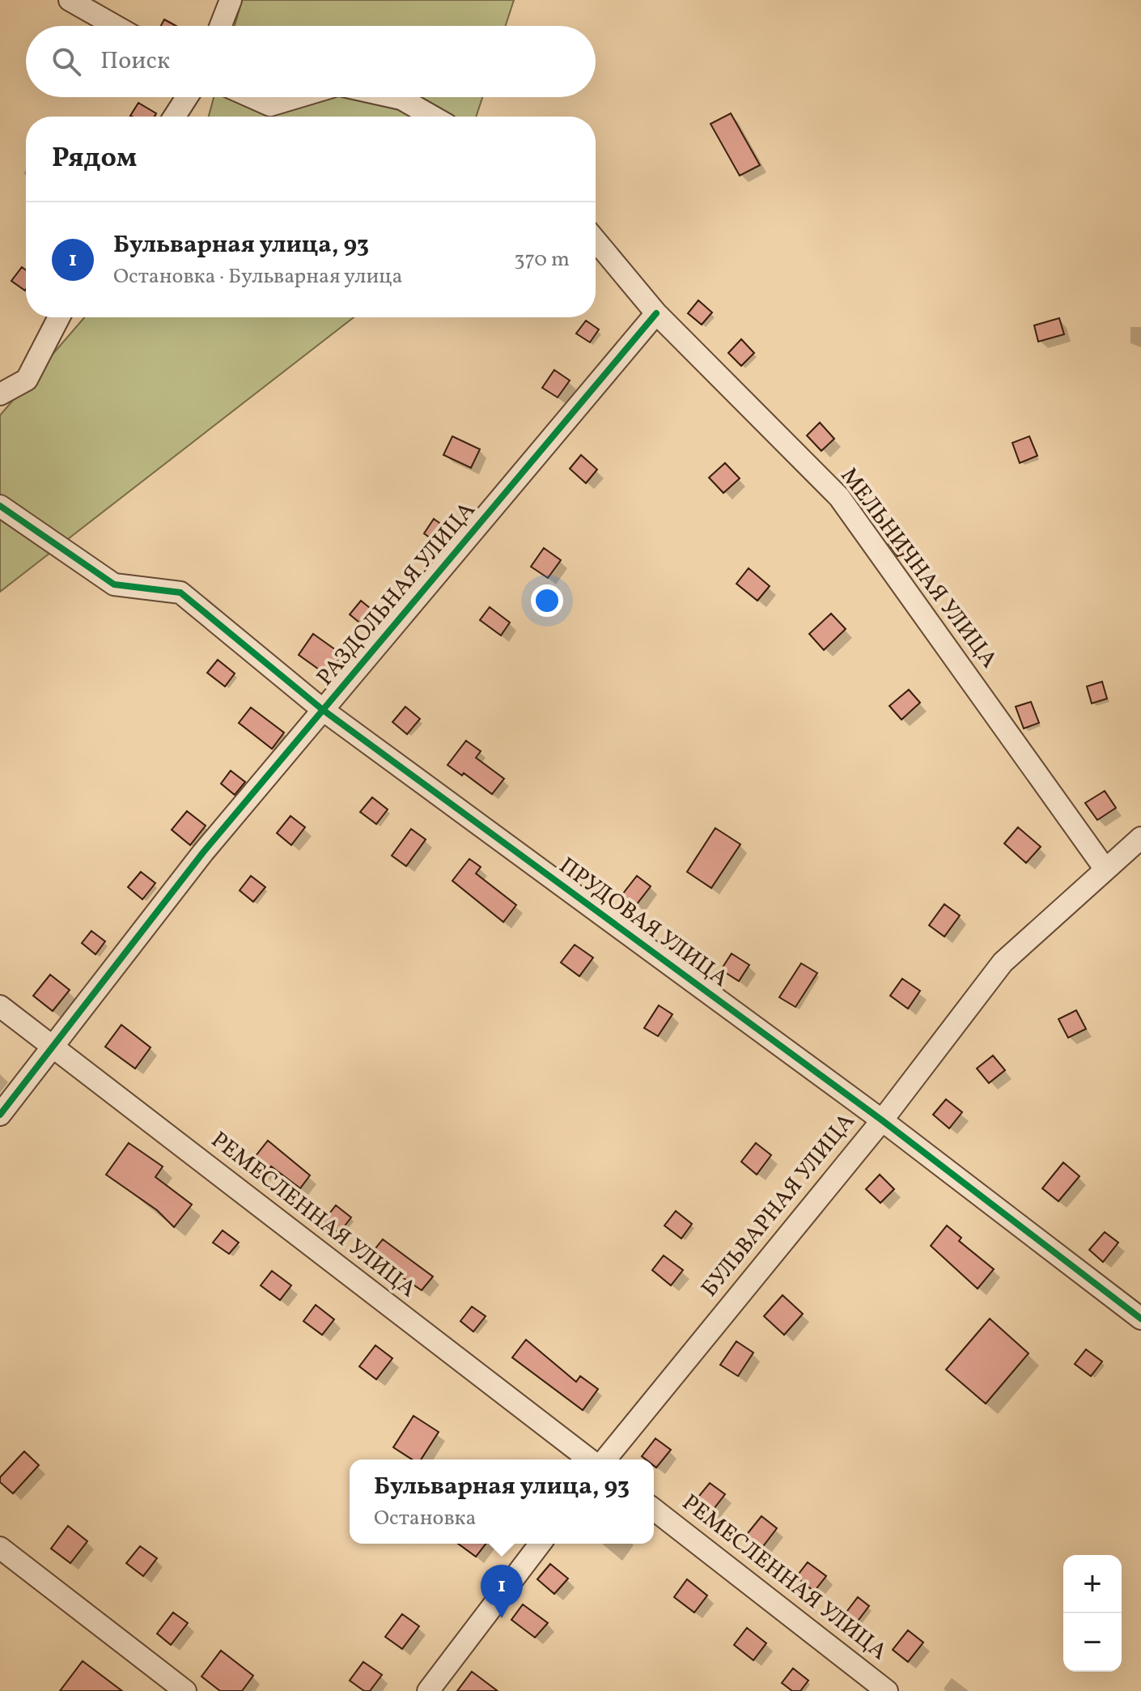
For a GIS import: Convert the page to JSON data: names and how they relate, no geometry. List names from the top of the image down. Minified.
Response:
{"streets":{"street":["МЕЛЬНИЧНАЯ УЛИЦА","РАЗДОЛЬНАЯ УЛИЦА","ПРУДОВАЯ УЛИЦА","БУЛЬВАРНАЯ УЛИЦА","РЕМЕСЛЕННАЯ УЛИЦА"]},"crossings":[["МЕЛЬНИЧНАЯ УЛИЦА","РАЗДОЛЬНАЯ УЛИЦА"],["МЕЛЬНИЧНАЯ УЛИЦА","БУЛЬВАРНАЯ УЛИЦА"],["РАЗДОЛЬНАЯ УЛИЦА","ПРУДОВАЯ УЛИЦА"],["РАЗДОЛЬНАЯ УЛИЦА","РЕМЕСЛЕННАЯ УЛИЦА"],["ПРУДОВАЯ УЛИЦА","БУЛЬВАРНАЯ УЛИЦА"]],"page":{"search":"Поиск","heading":"Рядом","list":[{"mark":"1","name":"Бульварная улица, 93","note":"Остановка · Бульварная улица","value":"370 m"}],"popup":["Бульварная улица, 93","Остановка"],"map_buttons":["+","−"],"pins":"1"}}
